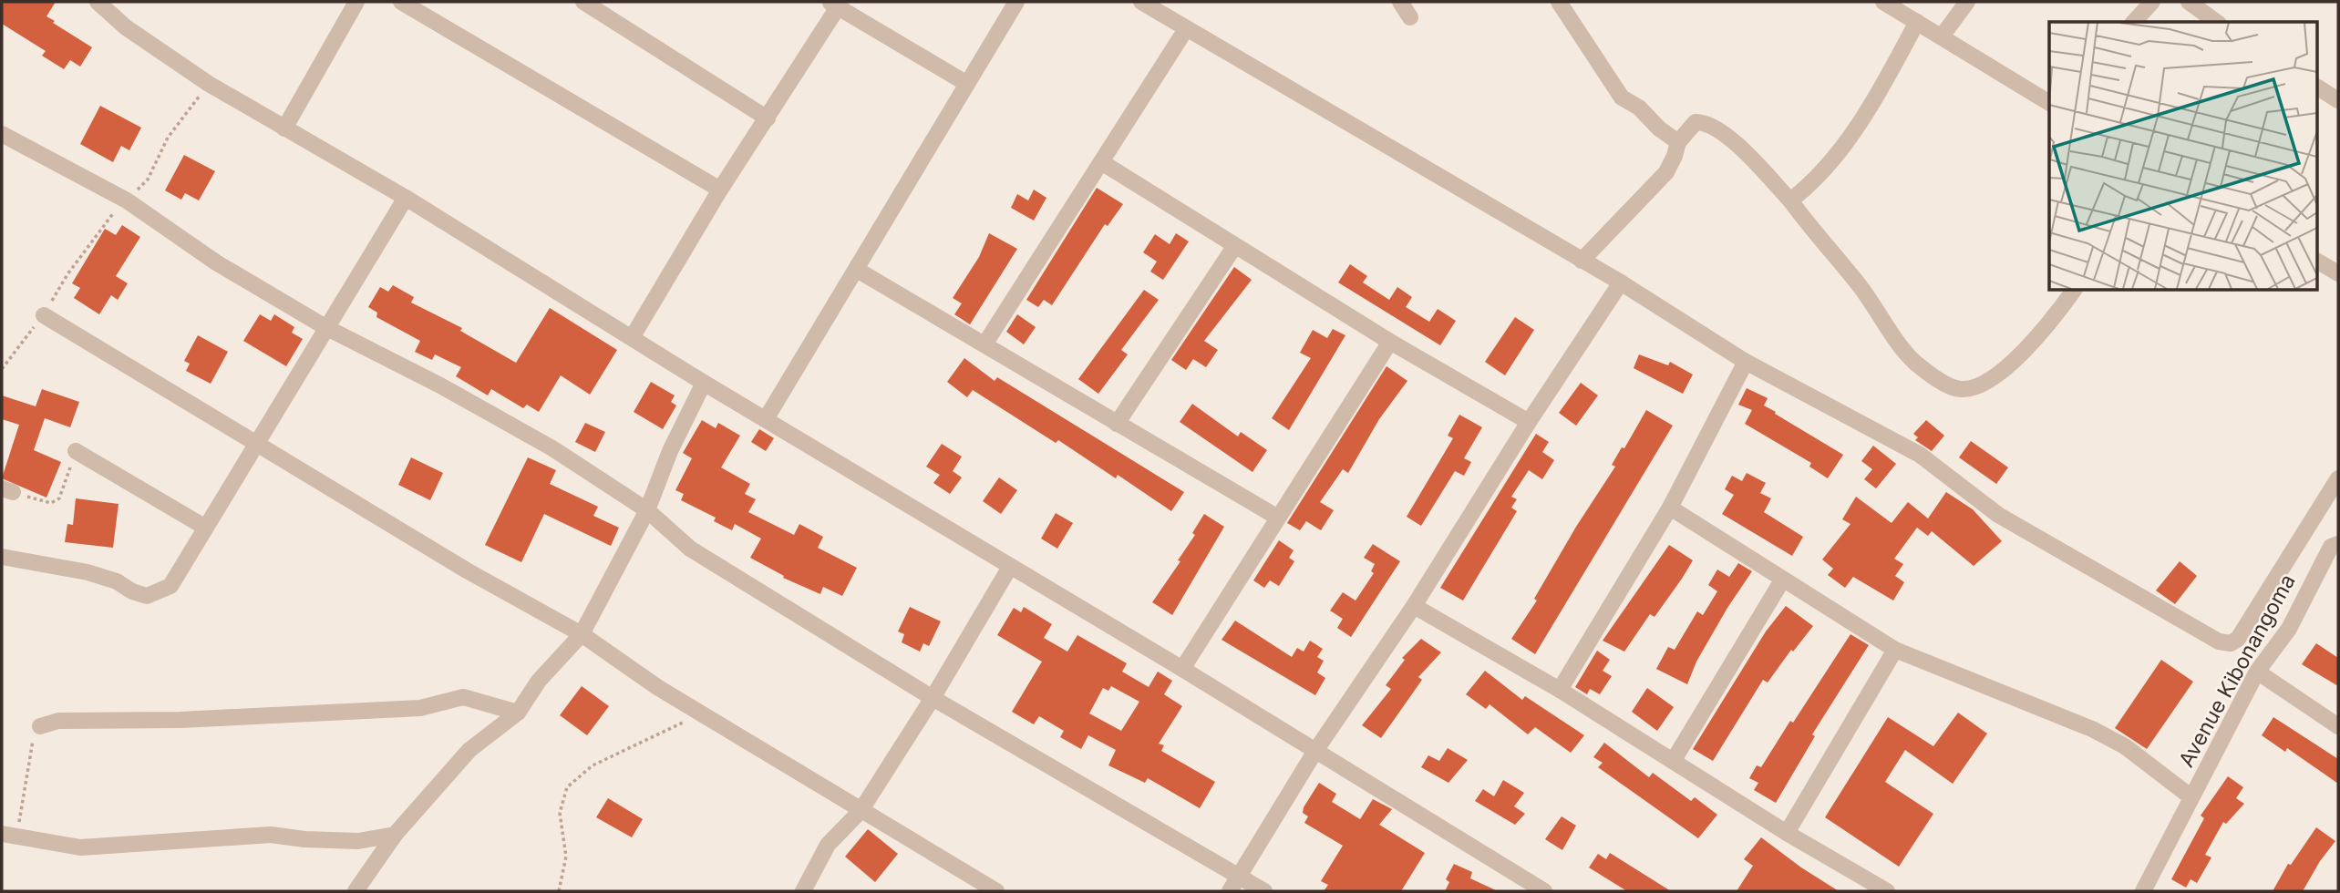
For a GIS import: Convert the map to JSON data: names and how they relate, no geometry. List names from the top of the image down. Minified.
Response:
{"streets":{"street":["Avenue Kibonangoma"]}}
